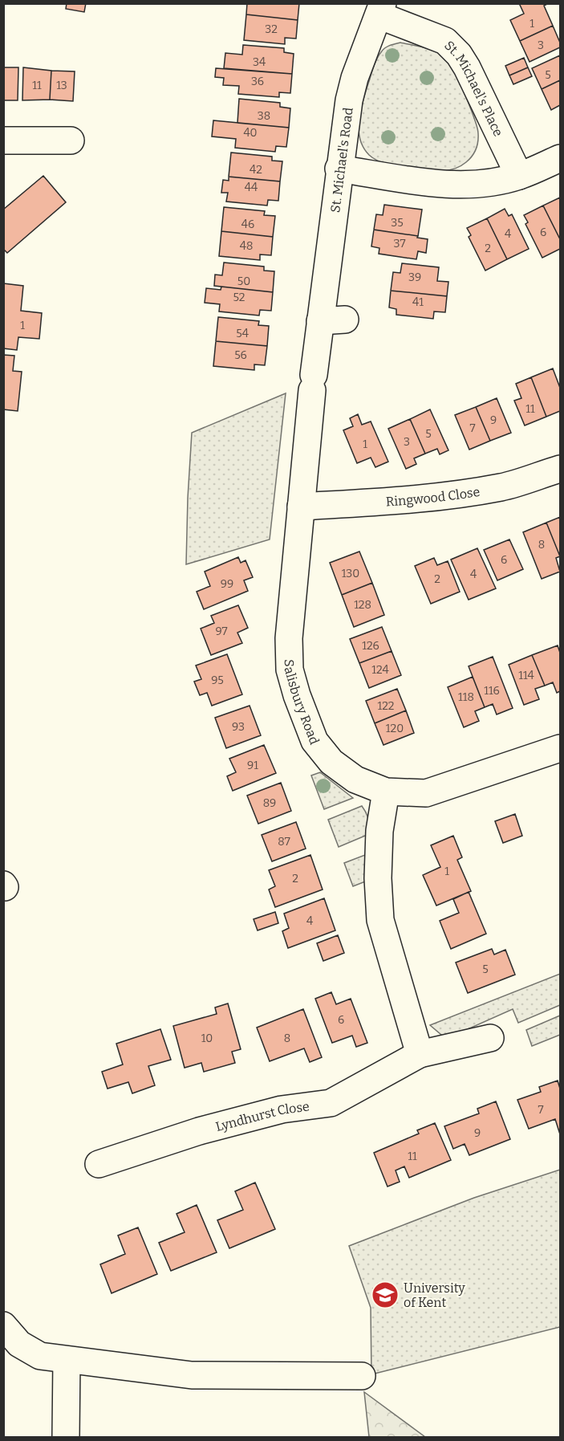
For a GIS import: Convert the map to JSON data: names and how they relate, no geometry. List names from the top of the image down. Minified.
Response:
{"streets":{"street":["St. Michael's Place","St. Michael's Road","Ringwood Close","Salisbury Road","Lyndhurst Close"]},"crossings":[["St. Michael's Place","St. Michael's Road"],["St. Michael's Road","Salisbury Road"],["Ringwood Close","Salisbury Road"]],"places":{"school or university":["University of Kent"]},"house_numbers":["1","32","3","34","5","36","11","13","38","40","42","44","35","46","6","4","37","48","2","39","50","52","41","1","54","56","11","9","7","5","3","1","8","6","130","4","2","99","128","97","126","124","114","95","116","118","122","93","120","91","89","87","1","2","4","5","6","10","8","7","9","11"]}
